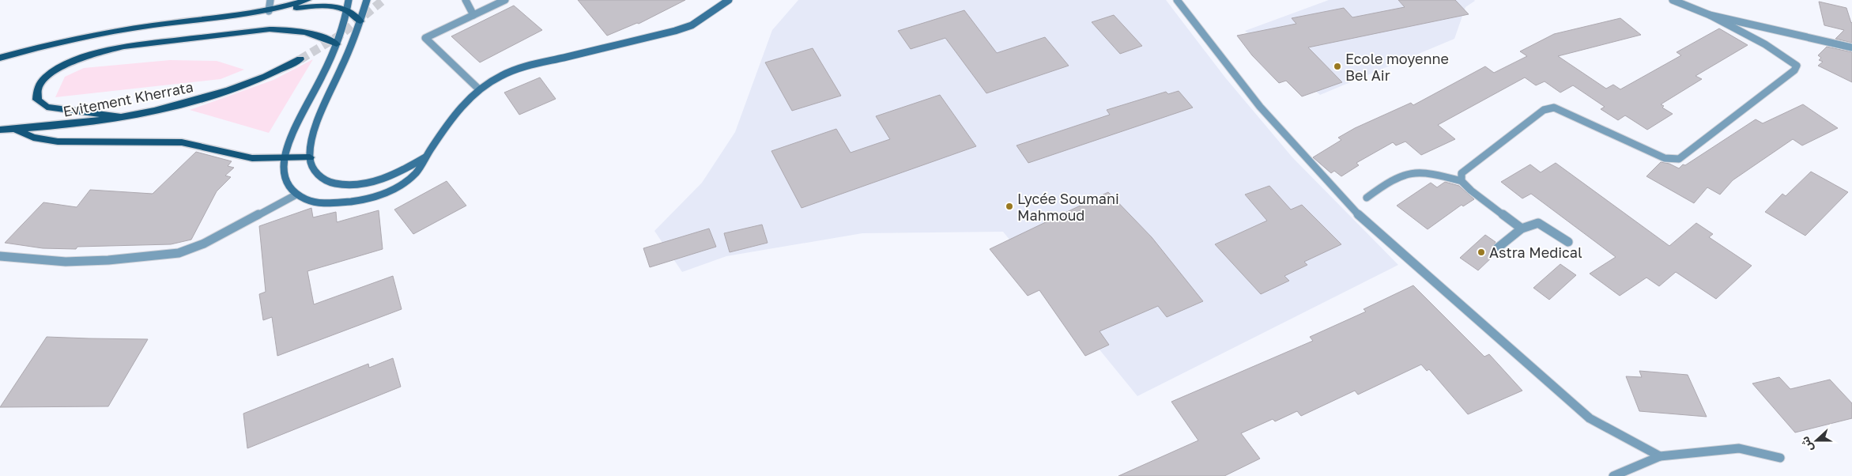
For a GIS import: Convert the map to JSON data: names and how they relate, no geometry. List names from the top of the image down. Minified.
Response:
{"streets":{"main road":["Evitement Kherrata"]},"places":["Ecole moyenne Bel Air","Lycée Soumani Mahmoud","Astra Medical"],"north":"left"}
